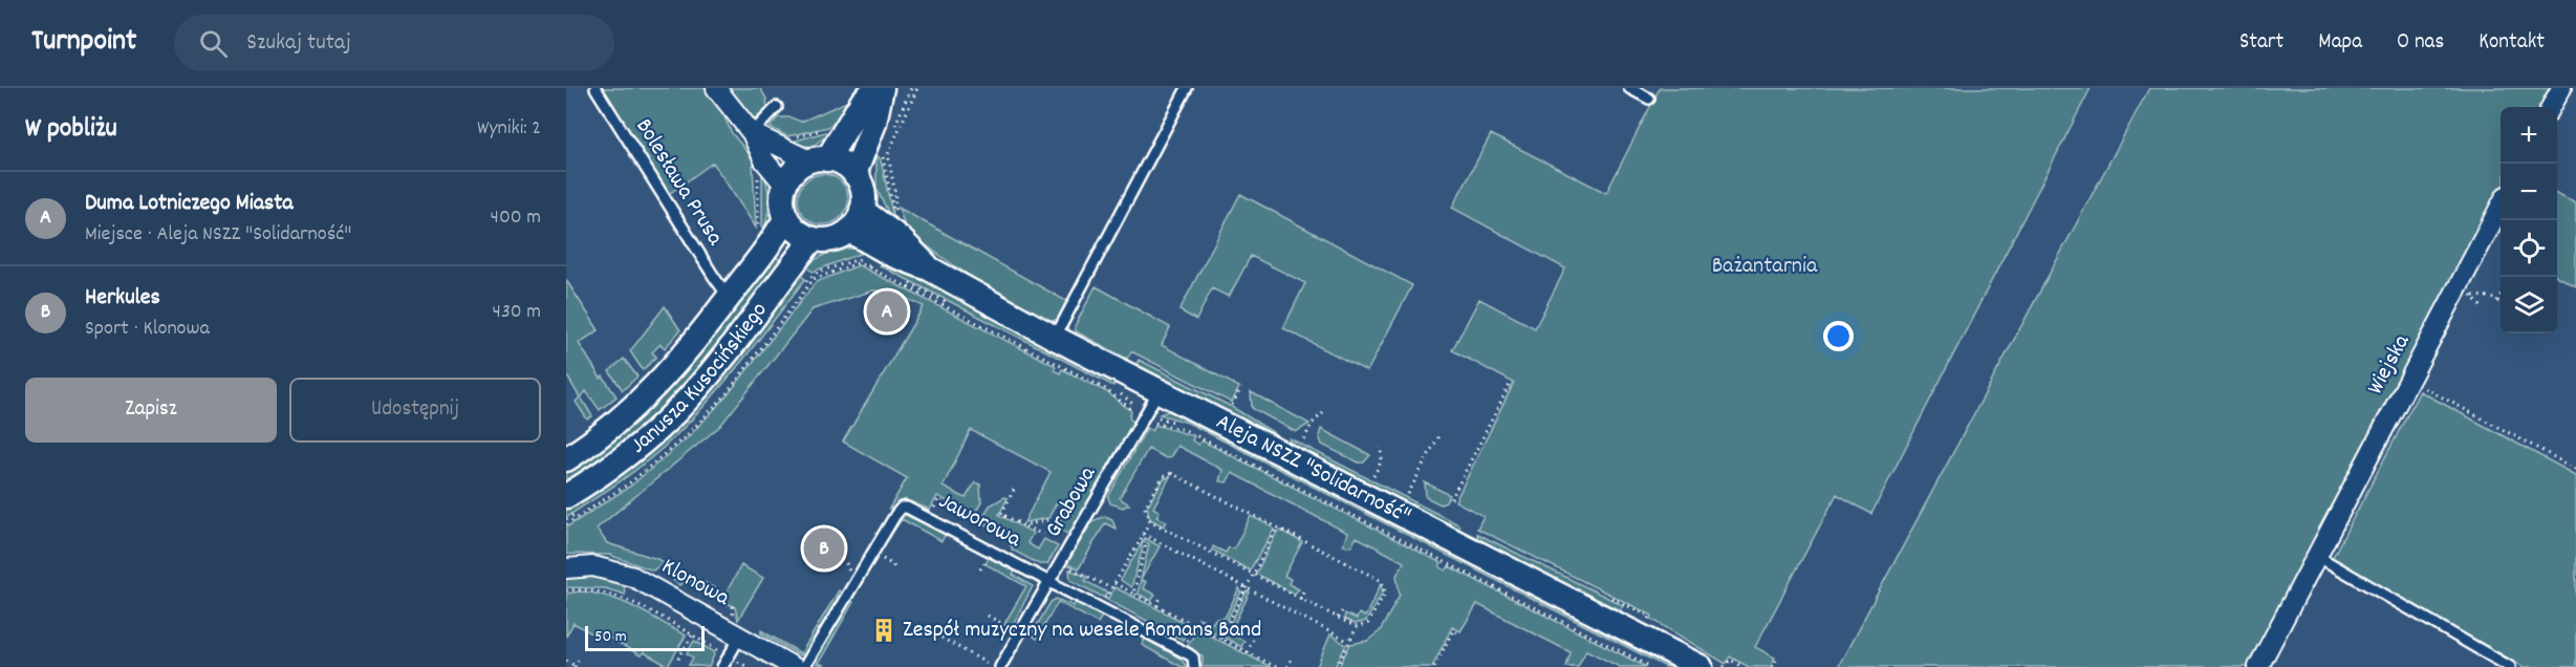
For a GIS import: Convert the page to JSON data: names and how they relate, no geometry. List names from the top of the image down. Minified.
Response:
{"streets":{"street":["Wiejska","Janusza Kusocińskiego","Aleja NSZZ \"Solidarność\"","Klonowa"],"lane":["Bolesława Prusa","Grabowa","Jaworowa"]},"crossings":[["Bolesława Prusa","Janusza Kusocińskiego"],["Janusza Kusocińskiego","Aleja NSZZ \"Solidarność\""],["Aleja NSZZ \"Solidarność\"","Grabowa"],["Grabowa","Jaworowa"]],"parks":["Bażantarnia"],"places":{"building":["Zespół muzyczny na wesele Romans Band"]},"scale_bar":"50 m","page":{"header":"Turnpoint","search":"Szukaj tutaj","nav":["Start","Mapa","O nas","Kontakt"],"heading":["W pobliżu","Wyniki: 2"],"map_buttons":["+","−"],"list":[{"mark":"A","name":"Duma Lotniczego Miasta","note":"Miejsce · Aleja NSZZ \"Solidarność\"","value":"400 m"},{"mark":"B","name":"Herkules","note":"Sport · Klonowa","value":"430 m"}],"pins":["A","B"],"buttons":["Zapisz","Udostępnij"],"scale":"50 m"}}
